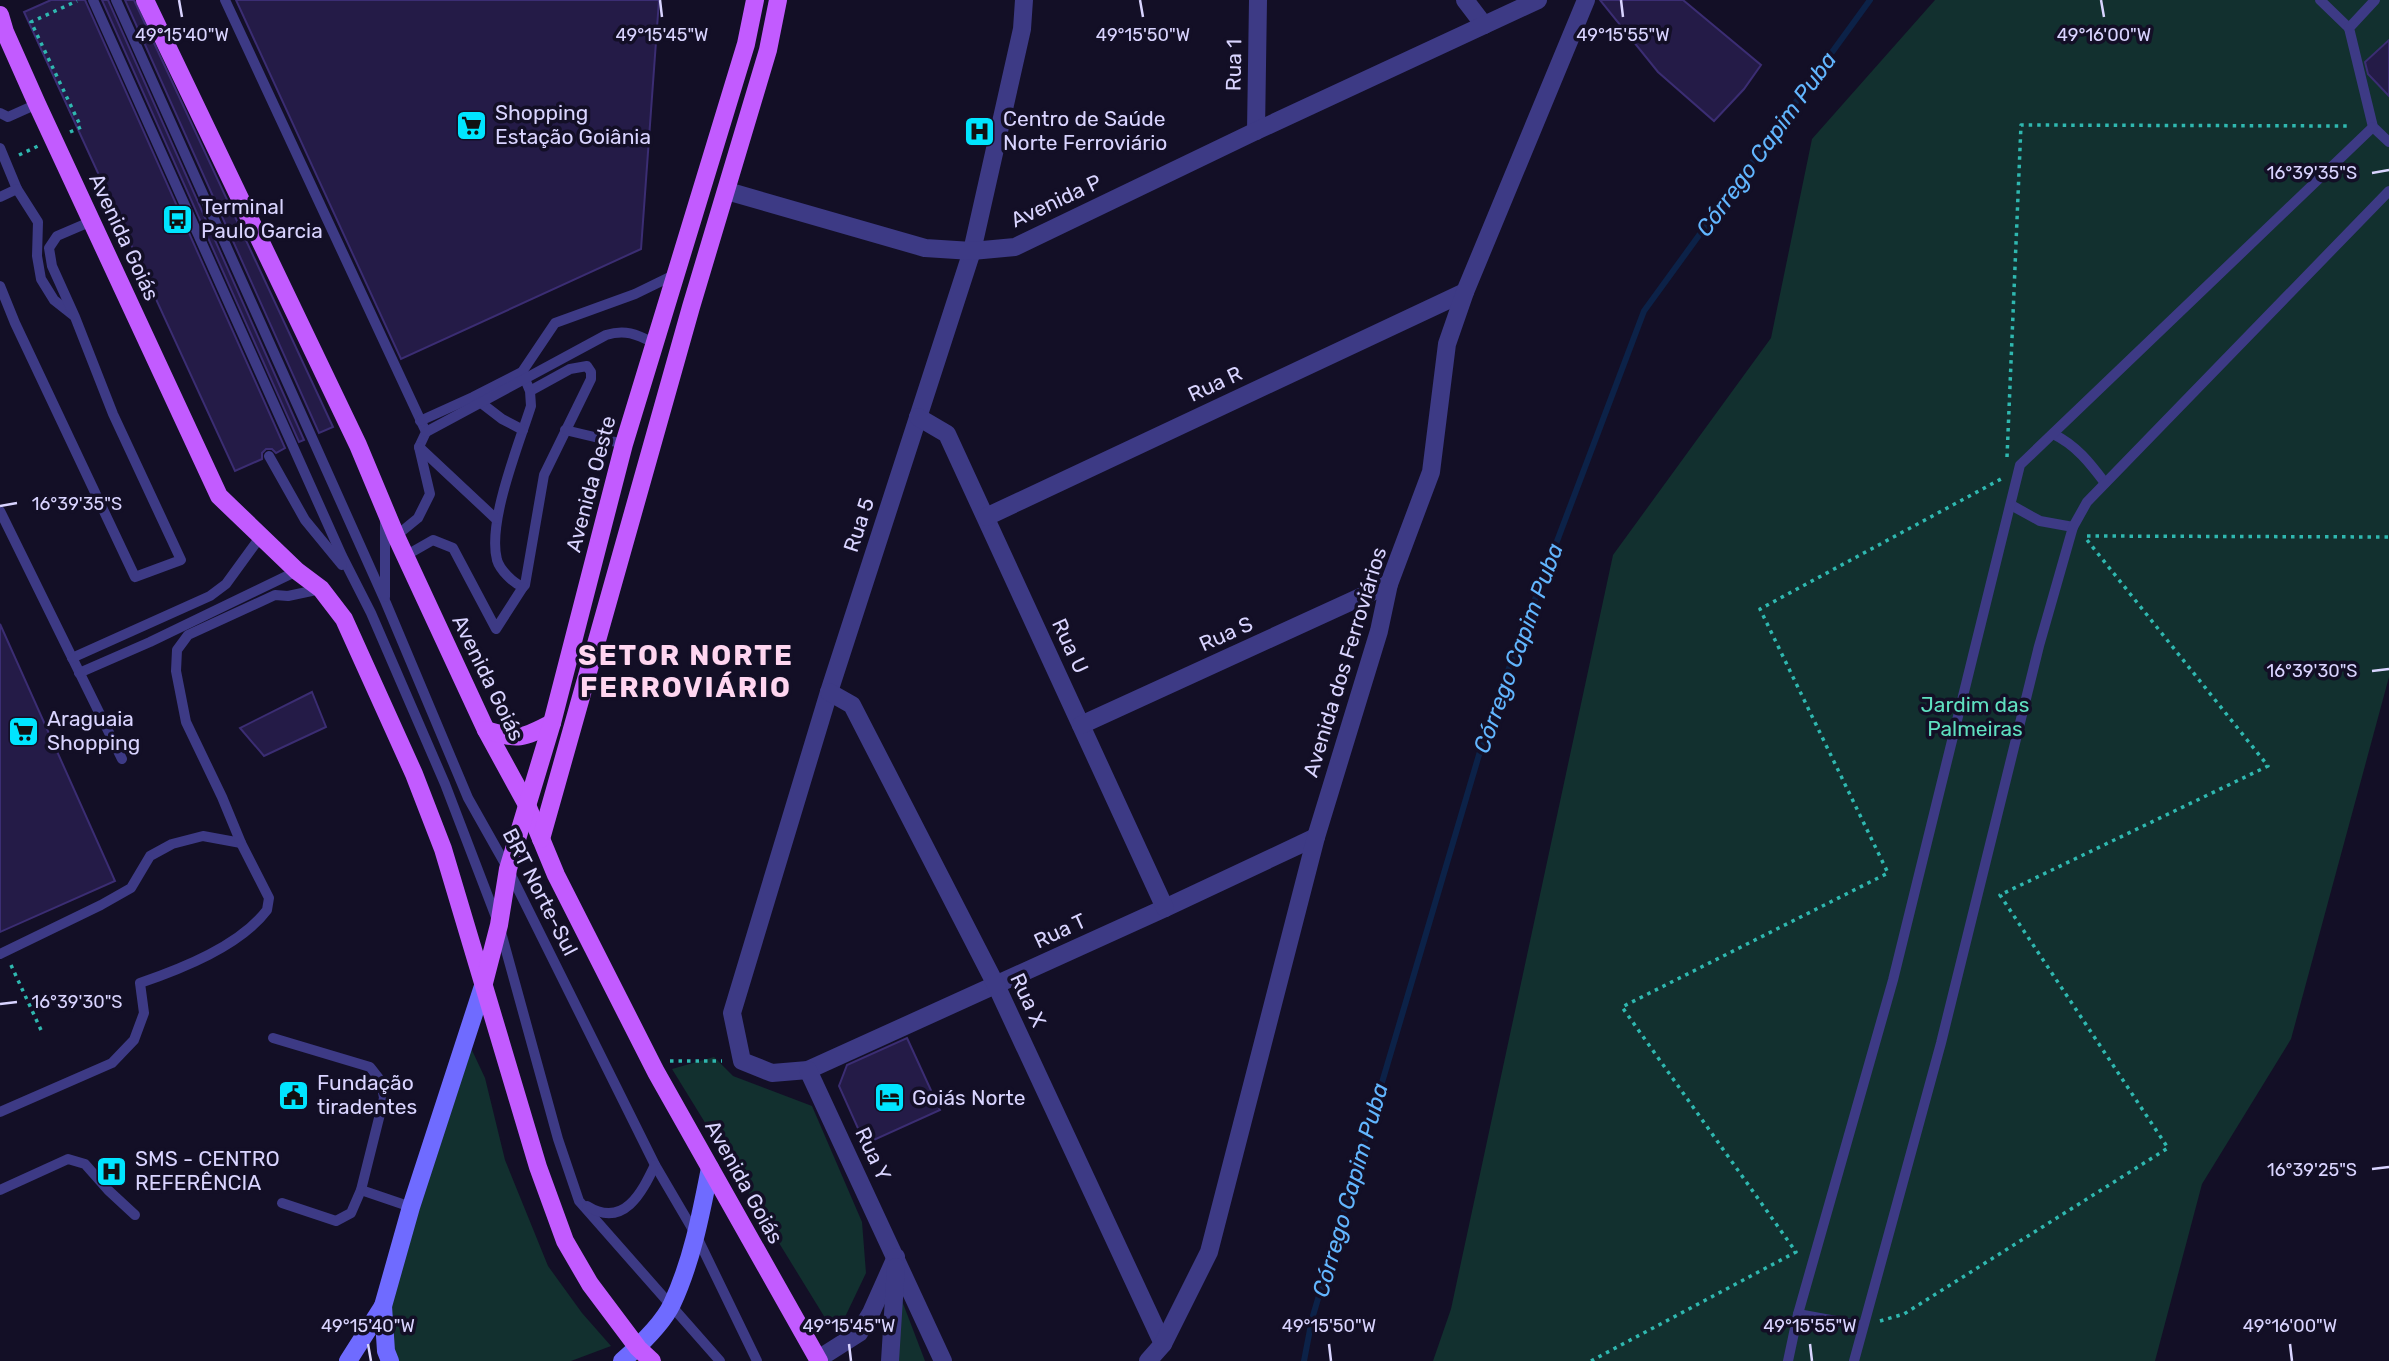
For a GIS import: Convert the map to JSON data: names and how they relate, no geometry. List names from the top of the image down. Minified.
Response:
{"streets":{"main road":["Avenida Goiás","Avenida Oeste"],"street":["Rua 1","Avenida P","Rua R","Rua 5","Rua S","Rua U","Avenida dos Ferroviários","Rua T","Rua X","Rua Y"],"lane":["BRT Norte-Sul"]},"crossings":[["Rua 1","Avenida P"],["Avenida P","Rua 5"],["Avenida Goiás","Avenida Oeste"],["Rua R","Rua U"],["Rua R","Avenida dos Ferroviários"],["Avenida Oeste","BRT Norte-Sul"],["Rua 5","Rua U"],["Rua 5","Rua T"],["Rua 5","Rua X"],["Rua S","Rua U"],["Rua S","Avenida dos Ferroviários"],["Rua U","Rua T"],["Avenida dos Ferroviários","Rua T"],["Avenida dos Ferroviários","Rua X"],["Rua T","Rua X"],["Rua T","Rua Y"]],"districts":["SETOR NORTE FERROVIÁRIO"],"water":["Córrego Capim Puba"],"parks":["Jardim das Palmeiras"],"places":{"supermarket":["Shopping Estação Goiânia","Araguaia Shopping"],"hospital":["Centro de Saúde Norte Ferroviário","SMS - CENTRO REFERÊNCIA"],"bus stop":["Terminal Paulo Garcia"],"public building":["Fundação tiradentes"],"hotel":["Goiás Norte"]},"coordinates":["49°15'40\"W","49°15'45\"W","49°15'50\"W","49°15'55\"W","49°16'00\"W","16°39'35\"S","16°39'30\"S","16°39'25\"S"]}
